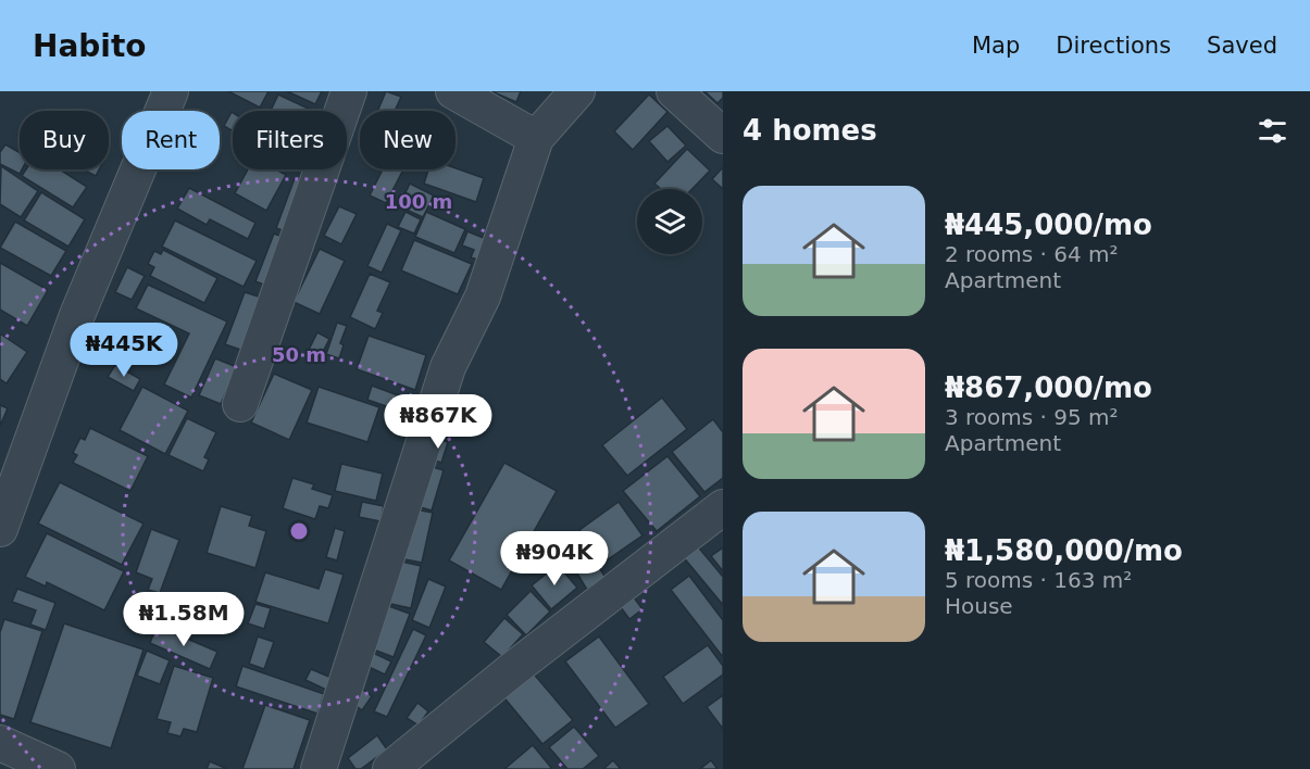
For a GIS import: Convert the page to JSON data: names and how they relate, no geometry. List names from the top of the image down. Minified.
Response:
{"page":{"header":"Habito","nav":["Map","Directions","Saved"],"heading":"4 homes","chip":["Buy","Rent","Filters","New"],"list":[{"name":"₦445,000/mo","note":"2 rooms · 64 m² · Apartment"},{"name":"₦867,000/mo","note":"3 rooms · 95 m² · Apartment"},{"name":"₦1,580,000/mo","note":"5 rooms · 163 m² · House"}],"price":["₦445K","₦867K","₦904K","₦1.58M"]},"rings":["100 m","50 m"]}
